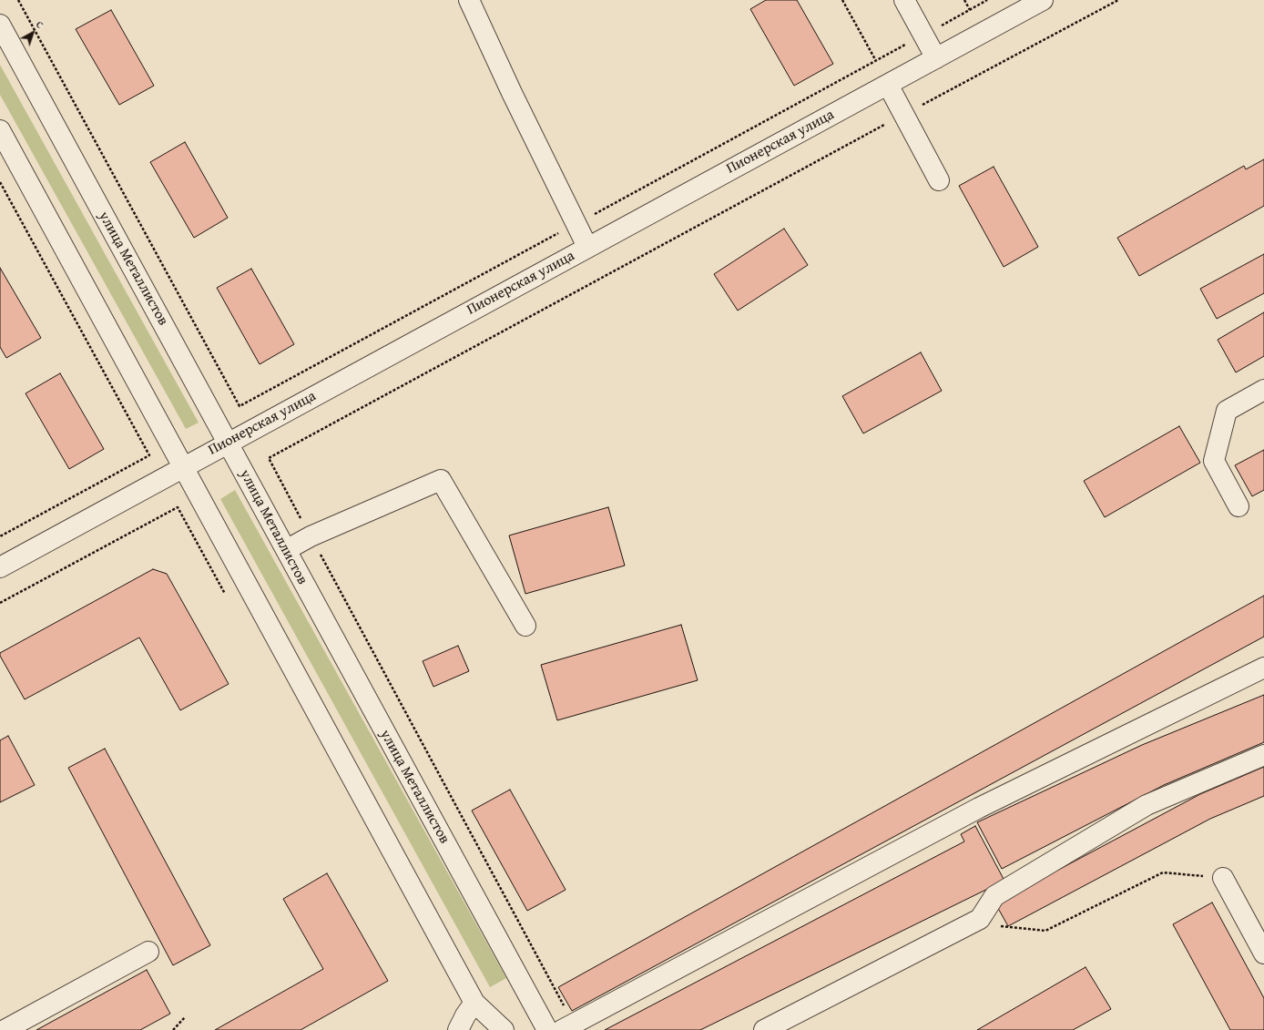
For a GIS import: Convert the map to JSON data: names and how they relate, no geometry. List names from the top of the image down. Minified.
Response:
{"streets":{"street":["Пионерская улица","улица Металлистов"]},"crossings":[["Пионерская улица","улица Металлистов"]],"north":"top right"}
